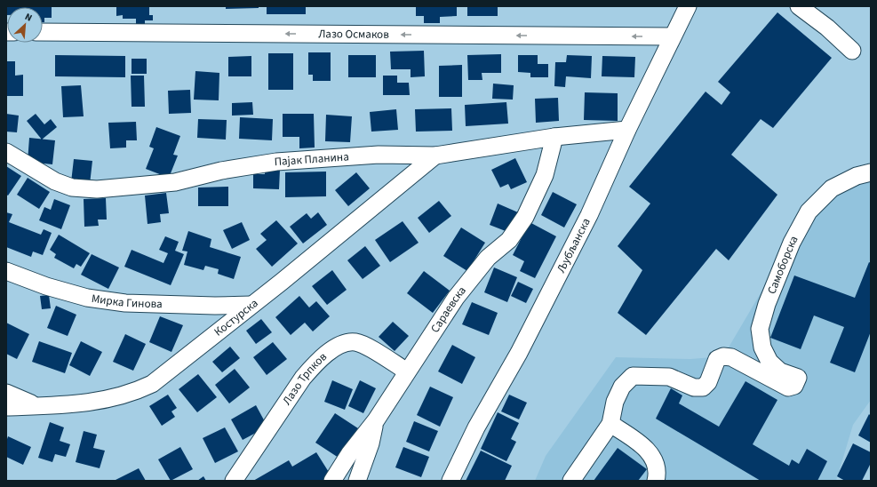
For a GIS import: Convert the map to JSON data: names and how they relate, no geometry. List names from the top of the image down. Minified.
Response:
{"streets":{"street":["Лазо Осмаков","Пајак Планина","Љубљанска","Самоборска","Мирка Гинова","Сараевска","Костурска","Лазо Трпков"]},"crossings":[["Лазо Осмаков","Љубљанска"],["Пајак Планина","Љубљанска"],["Пајак Планина","Сараевска"],["Пајак Планина","Костурска"],["Мирка Гинова","Костурска"],["Сараевска","Лазо Трпков"]],"one_way":["Лазо Осмаков"],"north":"top right"}
